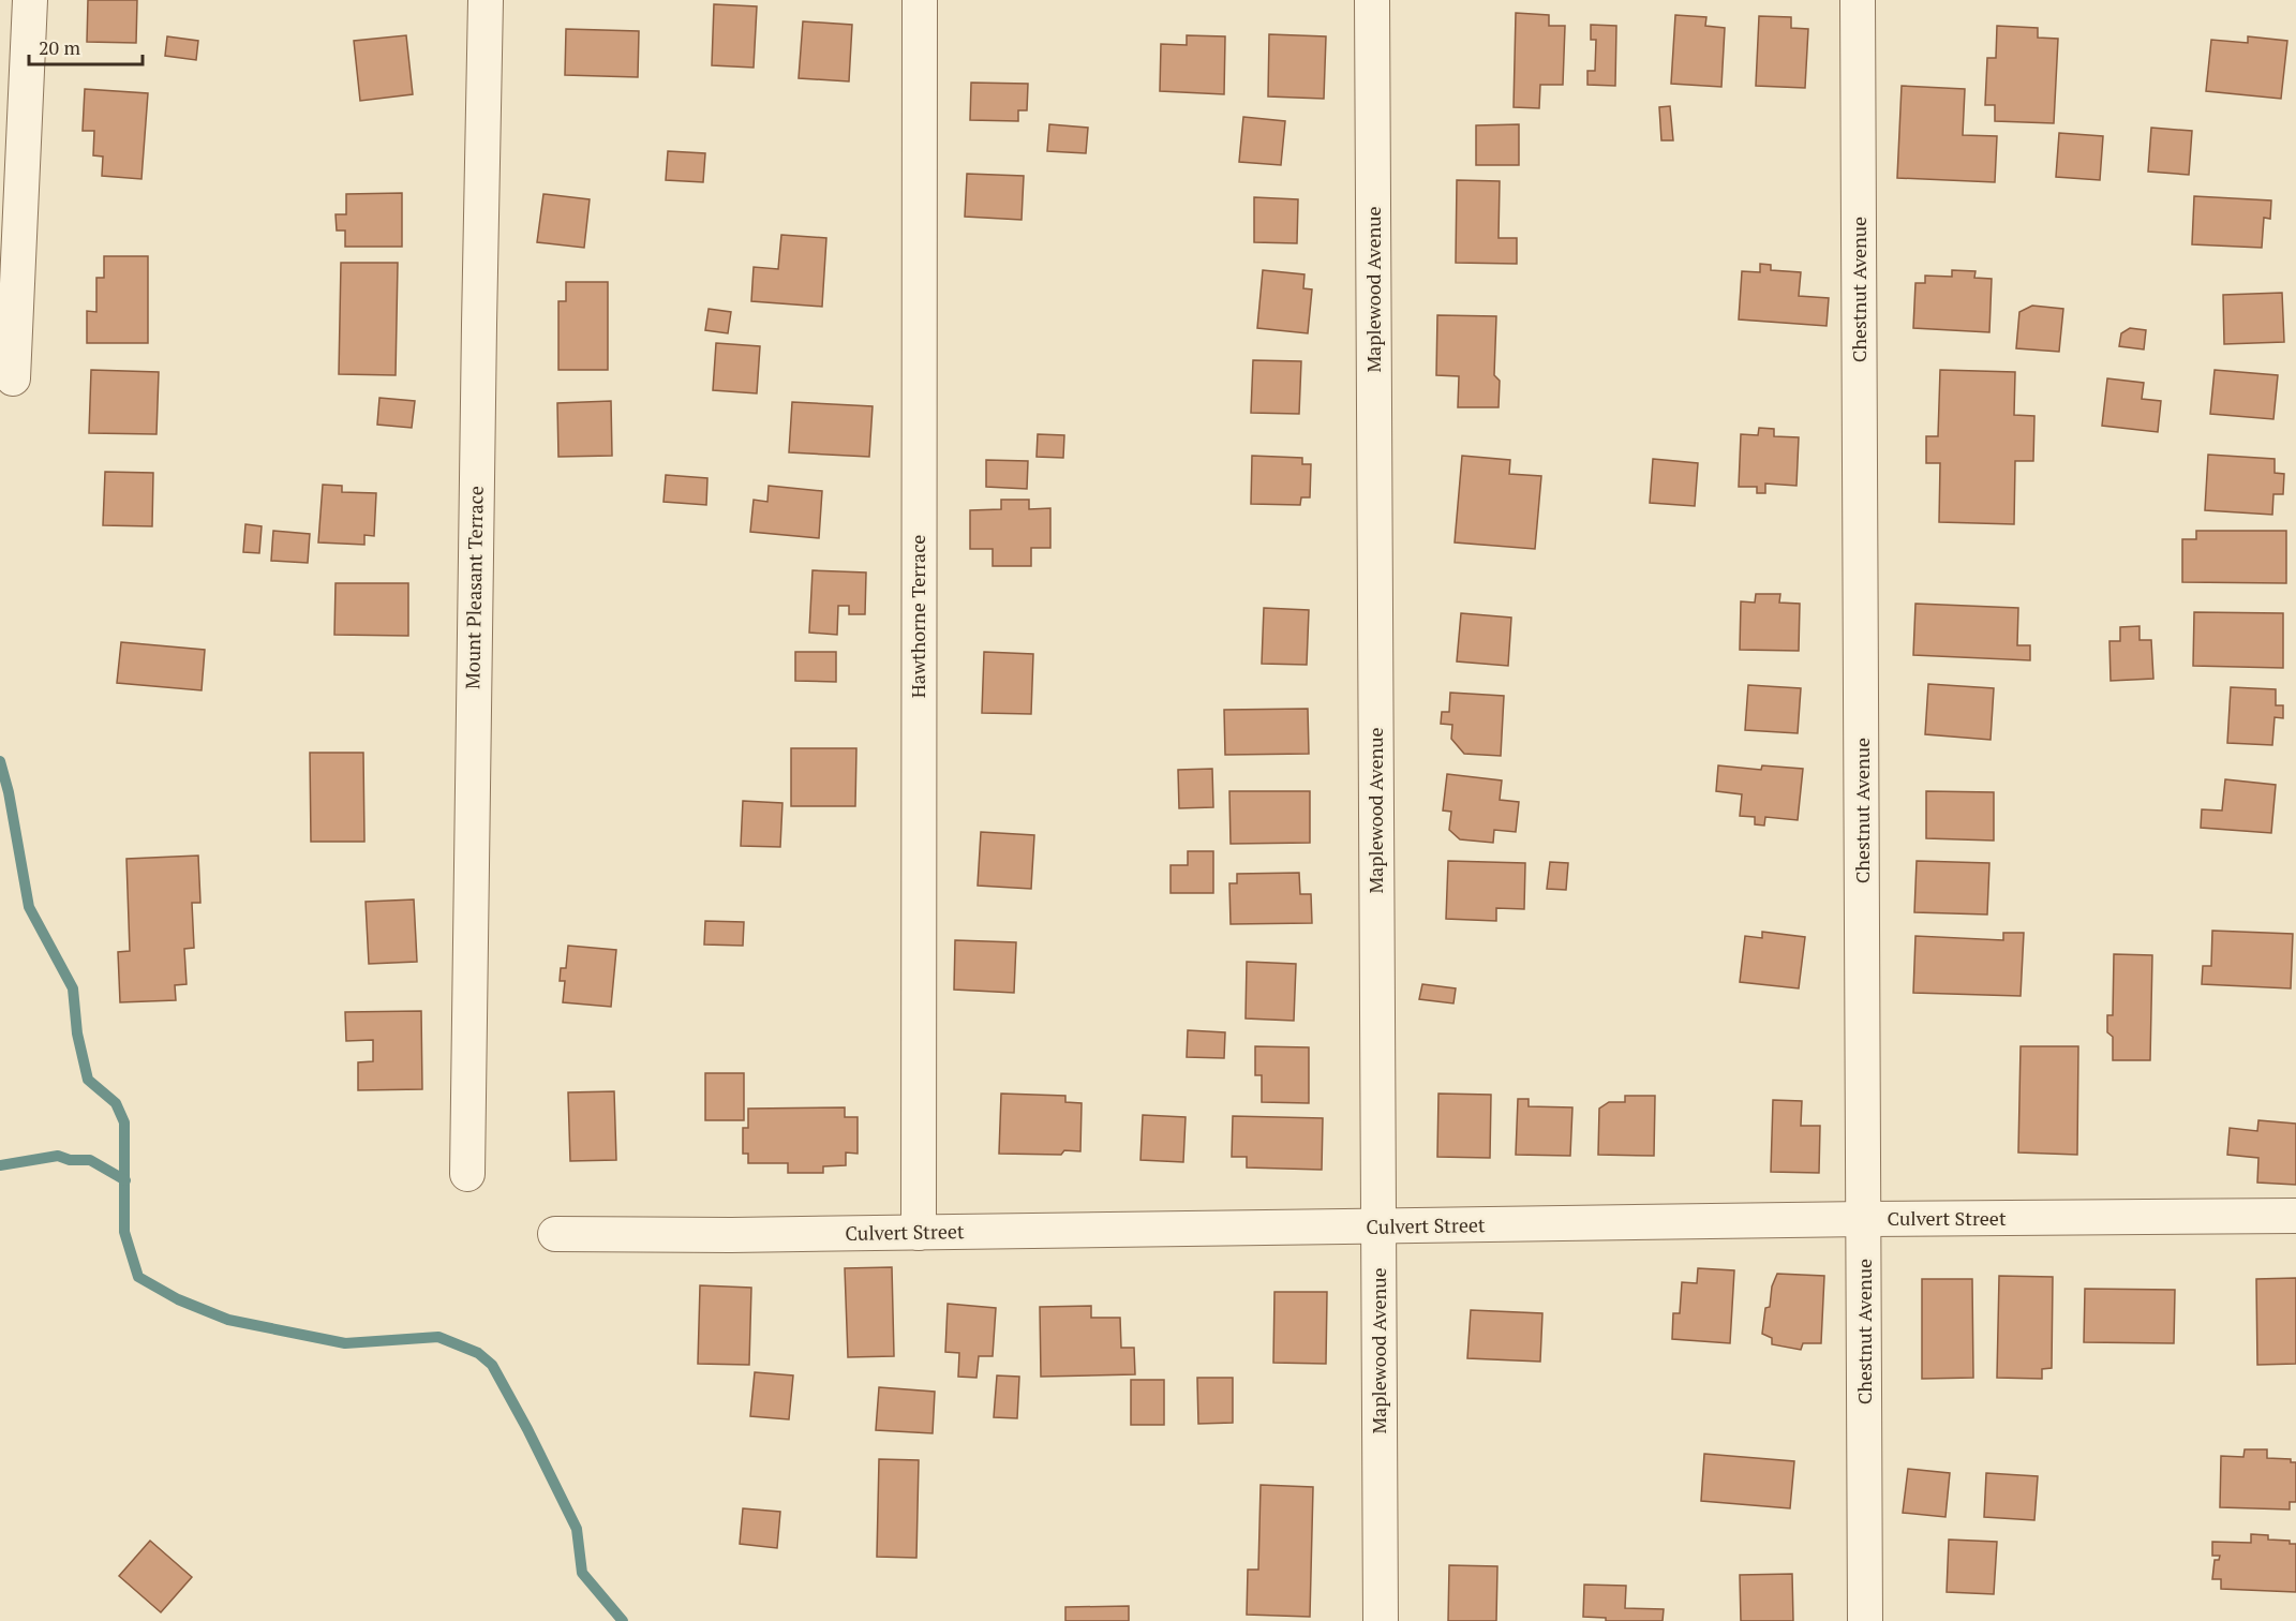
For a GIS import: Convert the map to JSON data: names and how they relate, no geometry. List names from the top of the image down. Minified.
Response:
{"streets":{"street":["Maplewood Avenue","Chestnut Avenue","Mount Pleasant Terrace","Hawthorne Terrace","Culvert Street"]},"crossings":[["Maplewood Avenue","Culvert Street"],["Chestnut Avenue","Culvert Street"],["Hawthorne Terrace","Culvert Street"]],"scale_bar":"20 m"}
